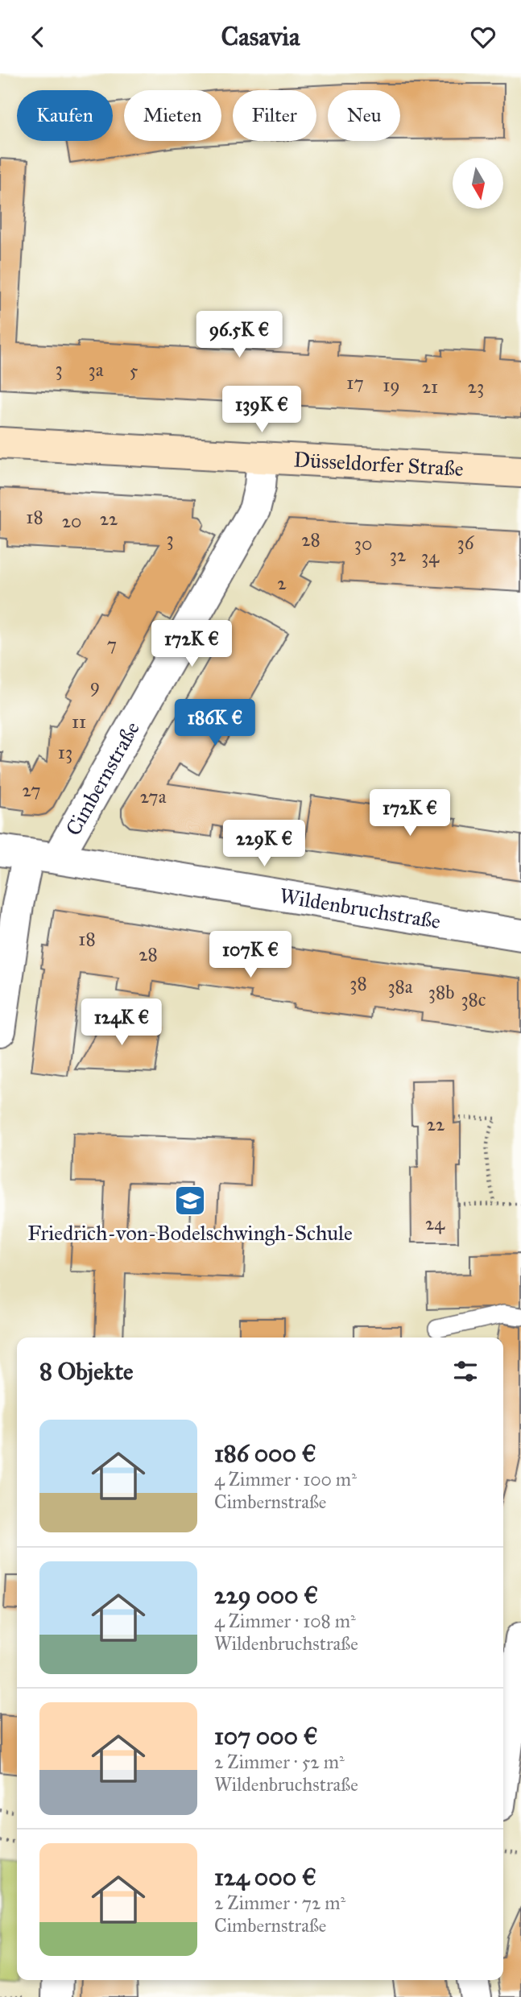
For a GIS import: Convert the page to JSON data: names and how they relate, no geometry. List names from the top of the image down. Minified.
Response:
{"streets":{"street":["Düsseldorfer Straße","Cimbernstraße","Wildenbruchstraße"]},"crossings":[["Düsseldorfer Straße","Cimbernstraße"],["Cimbernstraße","Wildenbruchstraße"]],"places":{"school or university":["Friedrich-von-Bodelschwingh-Schule"]},"house_numbers":["3","3a","5","17","19","21","23","18","22","20","3","28","36","30","32","34","2","7","9","11","13","27","27a","18","28","38","38a","38b","38c","22","24"],"north":"bottom","page":{"header":"Casavia","chip":["Kaufen","Mieten","Filter","Neu"],"price":["96.5K €","139K €","172K €","186K €","172K €","229K €","107K €","124K €"],"heading":"8 Objekte","list":[{"name":"186 000 €","note":"4 Zimmer · 100 m² · Cimbernstraße"},{"name":"229 000 €","note":"4 Zimmer · 108 m² · Wildenbruchstraße"},{"name":"107 000 €","note":"2 Zimmer · 52 m² · Wildenbruchstraße"},{"name":"124 000 €","note":"2 Zimmer · 72 m² · Cimbernstraße"}]}}
